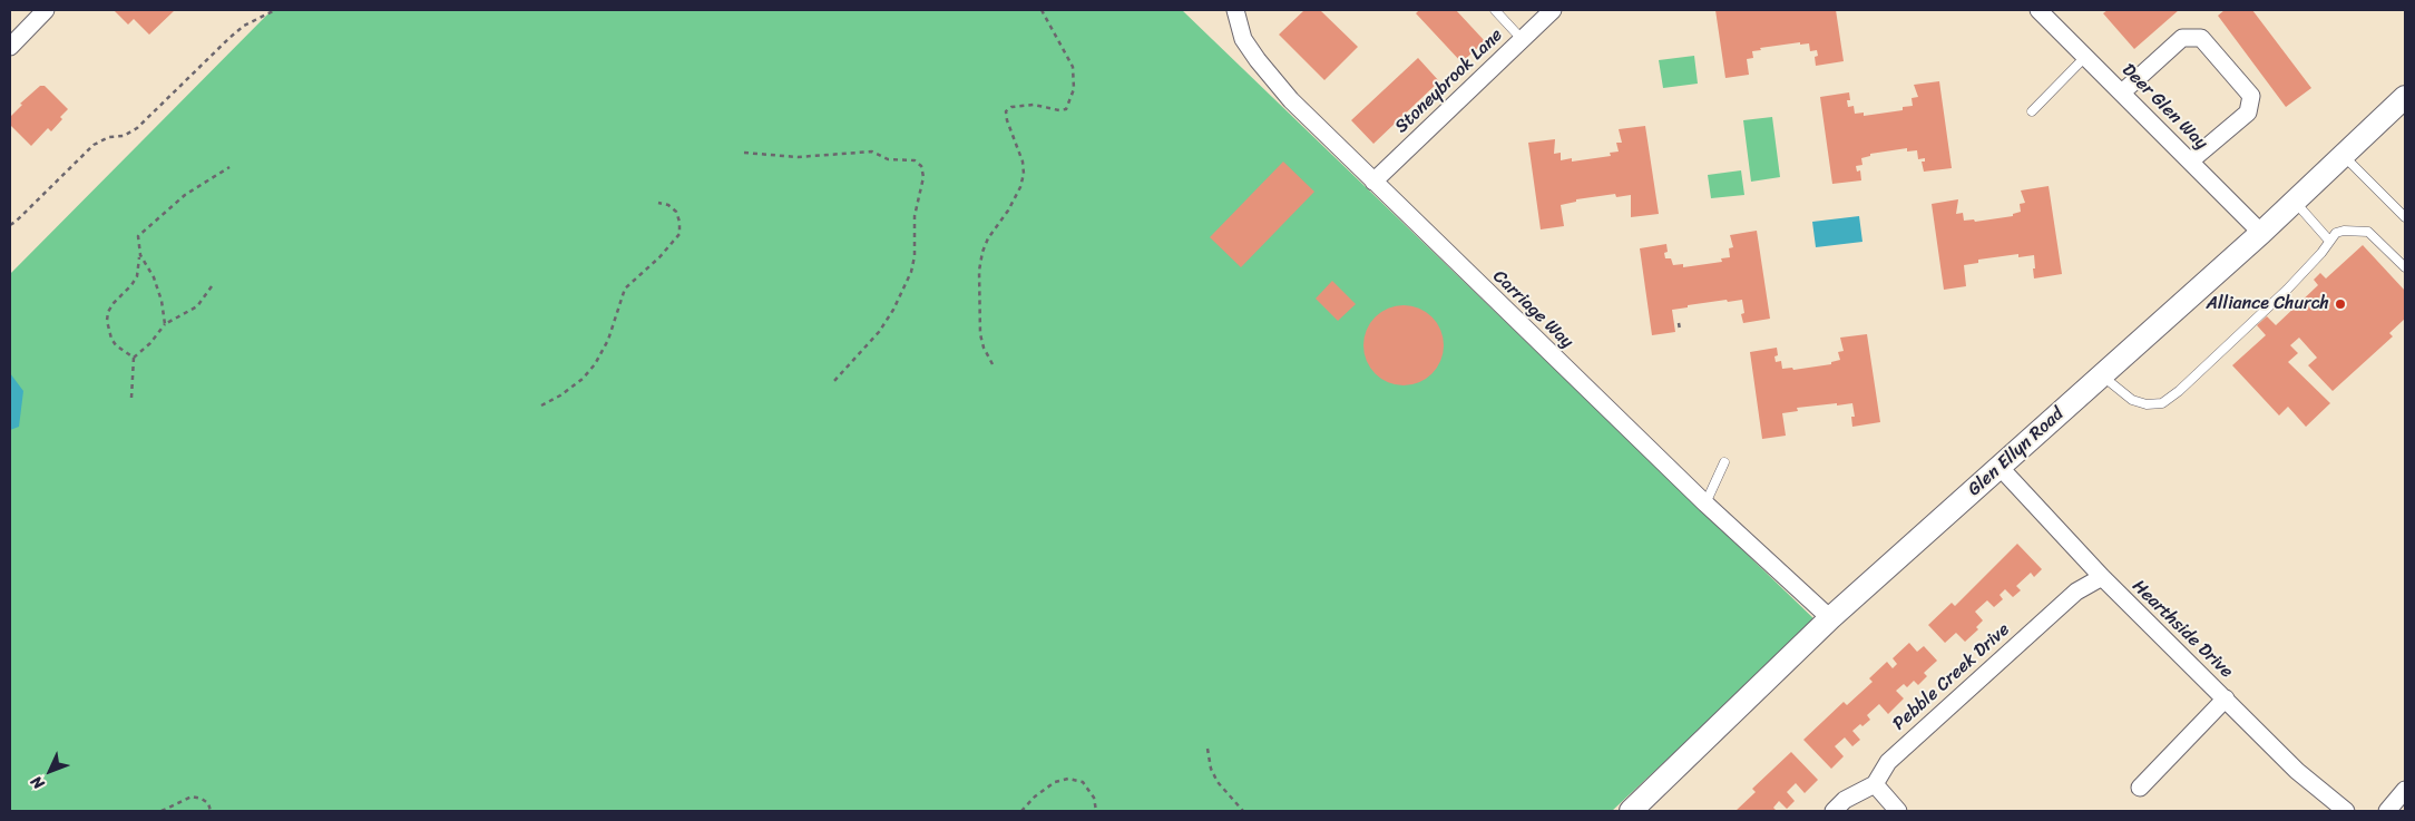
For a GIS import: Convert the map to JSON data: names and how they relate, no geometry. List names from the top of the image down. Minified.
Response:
{"streets":{"street":["Stoneybrook Lane","Deer Glen Way","Carriage Way","Glen Ellyn Road","Hearthside Drive","Pebble Creek Drive"]},"crossings":[["Stoneybrook Lane","Carriage Way"],["Deer Glen Way","Glen Ellyn Road"],["Carriage Way","Glen Ellyn Road"],["Glen Ellyn Road","Hearthside Drive"],["Hearthside Drive","Pebble Creek Drive"]],"places":["Alliance Church"],"north":"bottom left"}
